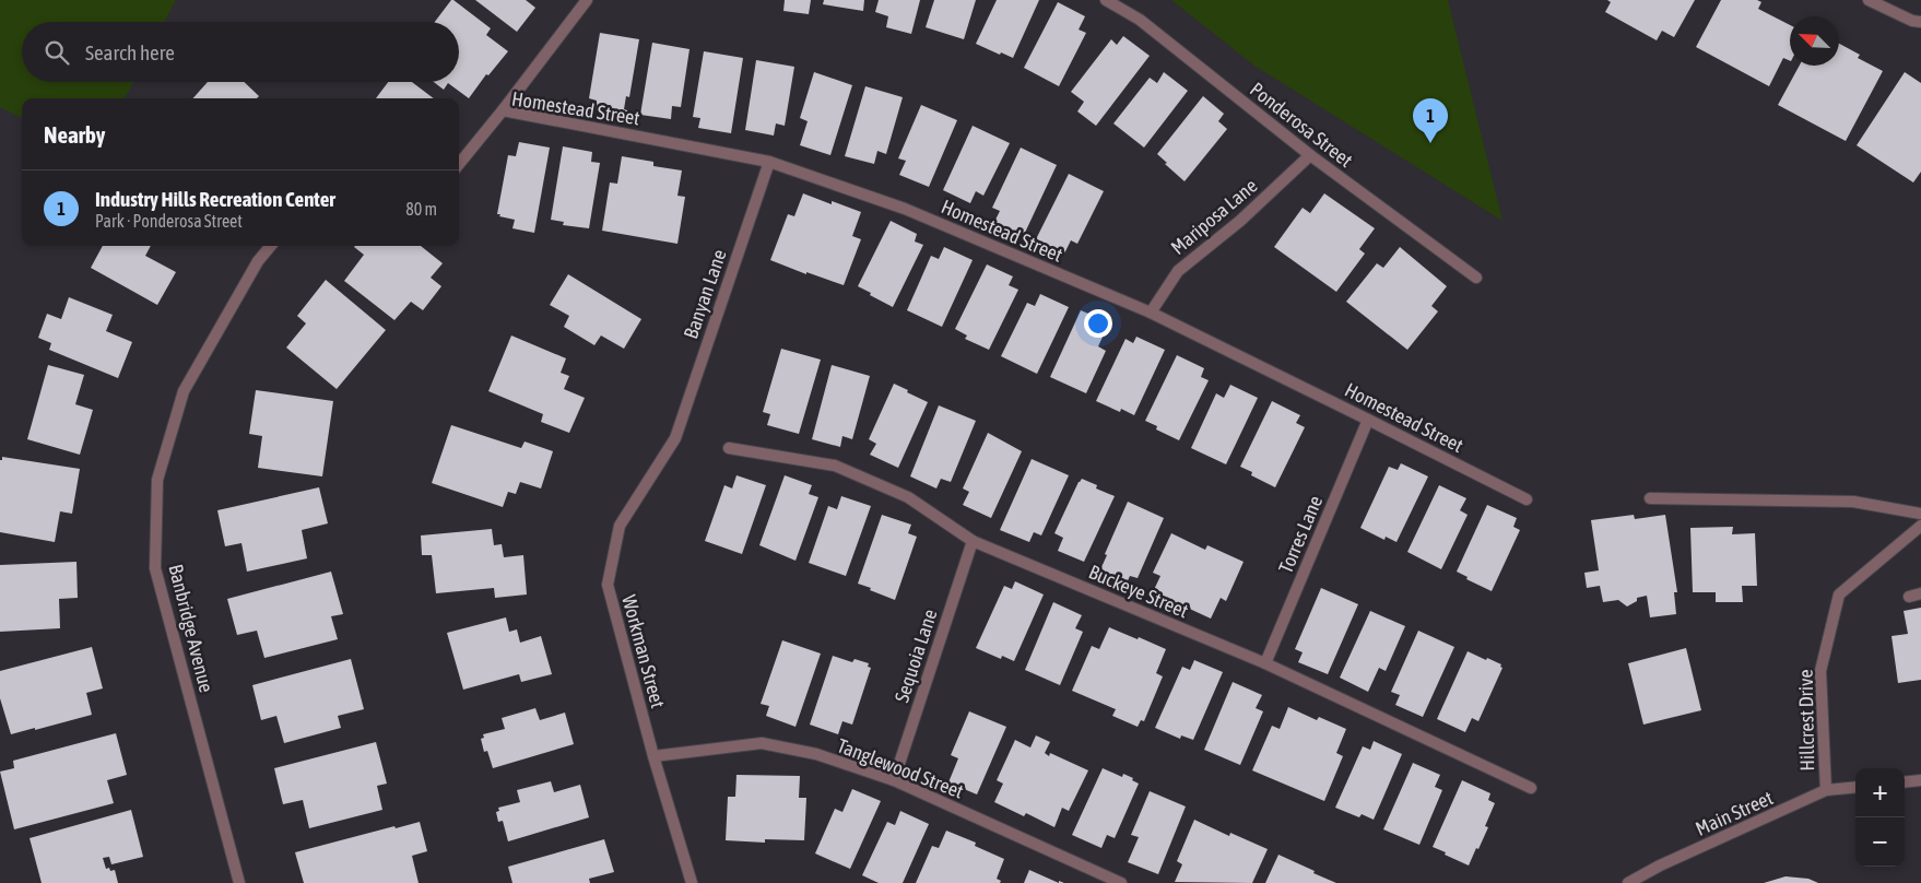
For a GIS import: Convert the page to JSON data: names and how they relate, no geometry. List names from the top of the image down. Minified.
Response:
{"streets":{"street":["Homestead Street","Ponderosa Street","Mariposa Lane","Banyan Lane","Torres Lane","Buckeye Street","Banbridge Avenue","Workman Street","Sequoia Lane","Hillcrest Drive","Tanglewood Street","Main Street"]},"crossings":[["Homestead Street","Mariposa Lane"],["Homestead Street","Banyan Lane"],["Homestead Street","Torres Lane"],["Ponderosa Street","Mariposa Lane"],["Banyan Lane","Workman Street"],["Torres Lane","Buckeye Street"],["Buckeye Street","Sequoia Lane"],["Workman Street","Tanglewood Street"],["Sequoia Lane","Tanglewood Street"],["Hillcrest Drive","Main Street"]],"north":"top left","page":{"search":"Search here","pins":"1","heading":"Nearby","list":[{"mark":"1","name":"Industry Hills Recreation Center","note":"Park · Ponderosa Street","value":"80 m"}],"map_buttons":["+","−"]}}
